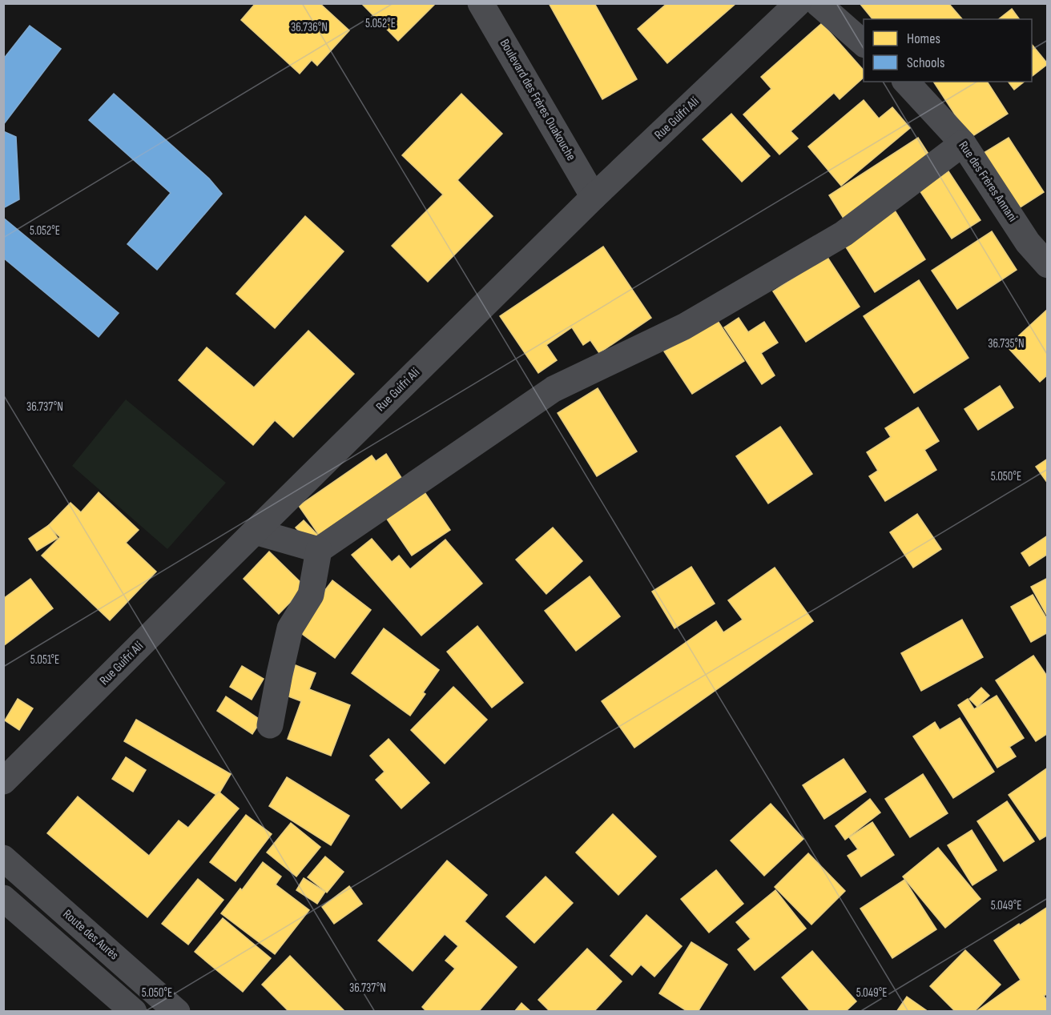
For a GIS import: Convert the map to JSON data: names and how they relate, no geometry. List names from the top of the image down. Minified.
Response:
{"streets":{"street":["Boulevard des Frères Ouakouche","Rue Guifri Ali","Rue des Frères Annani","Route des Aurès"]},"crossings":[["Boulevard des Frères Ouakouche","Rue Guifri Ali"]],"legend":["Homes","Schools"],"coordinates":["5.052°E","36.736°N","36.735°N","36.737°N","5.050°E","5.051°E","5.049°E"]}
